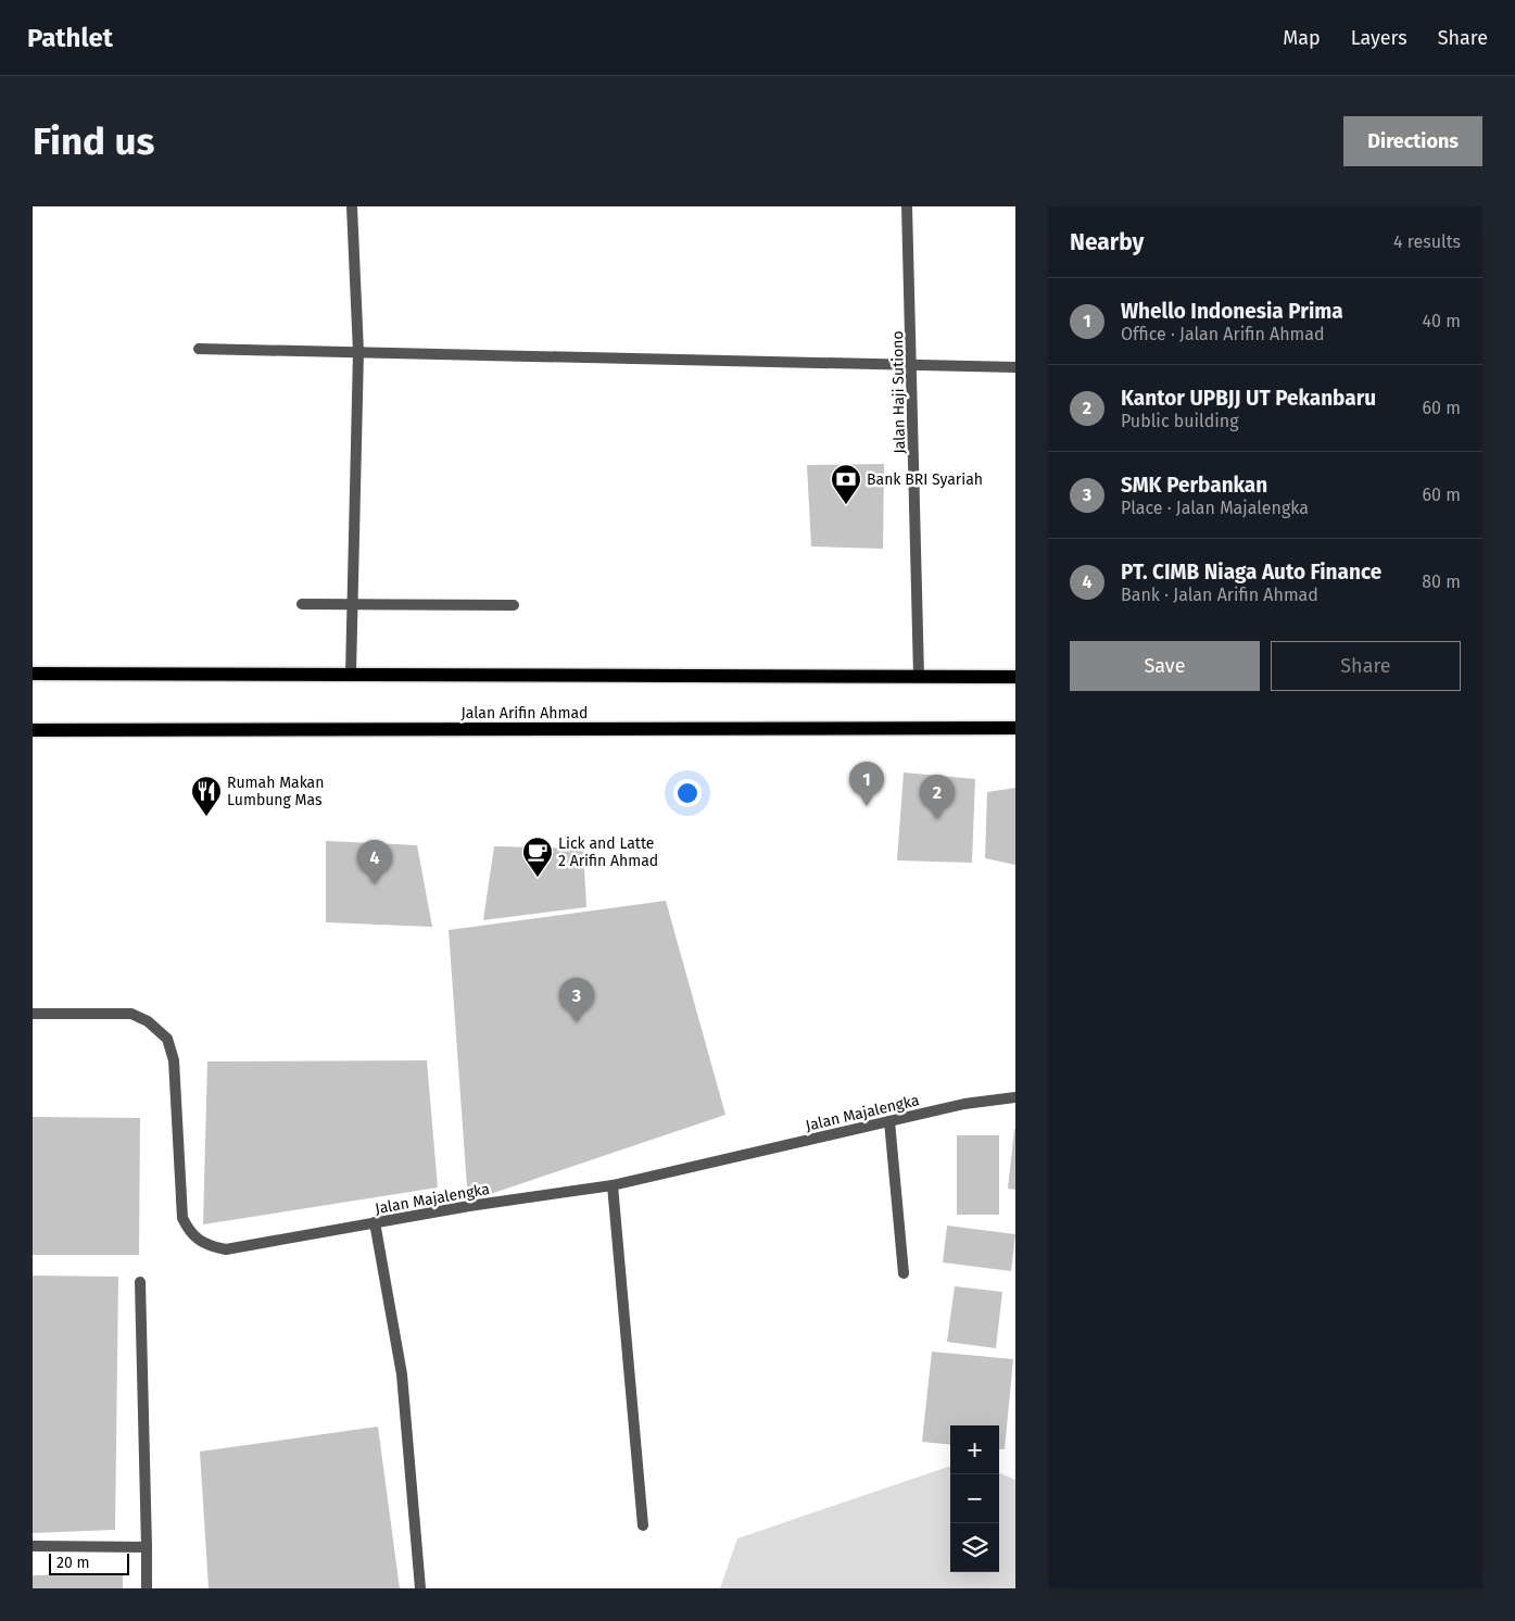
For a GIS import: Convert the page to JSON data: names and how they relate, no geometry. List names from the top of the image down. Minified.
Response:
{"streets":{"main road":["Jalan Arifin Ahmad"],"street":["Jalan Haji Sutiono","Jalan Majalengka"]},"places":{"bank":["Bank BRI Syariah"],"restaurant":["Rumah Makan Lumbung Mas"],"cafe":["Lick and Latte 2 Arifin Ahmad"]},"scale_bar":"20 m","page":{"header":"Pathlet","nav":["Map","Layers","Share"],"buttons":["Directions",["Save","Share"]],"title":"Find us","heading":["Nearby","4 results"],"list":[{"mark":"1","name":"Whello Indonesia Prima","note":"Office · Jalan Arifin Ahmad","value":"40 m"},{"mark":"2","name":"Kantor UPBJJ UT Pekanbaru","note":"Public building","value":"60 m"},{"mark":"3","name":"SMK Perbankan","note":"Place · Jalan Majalengka","value":"60 m"},{"mark":"4","name":"PT. CIMB Niaga Auto Finance","note":"Bank · Jalan Arifin Ahmad","value":"80 m"}],"pins":["1","2","4","3"],"map_buttons":["+","−"],"scale":"20 m"}}
